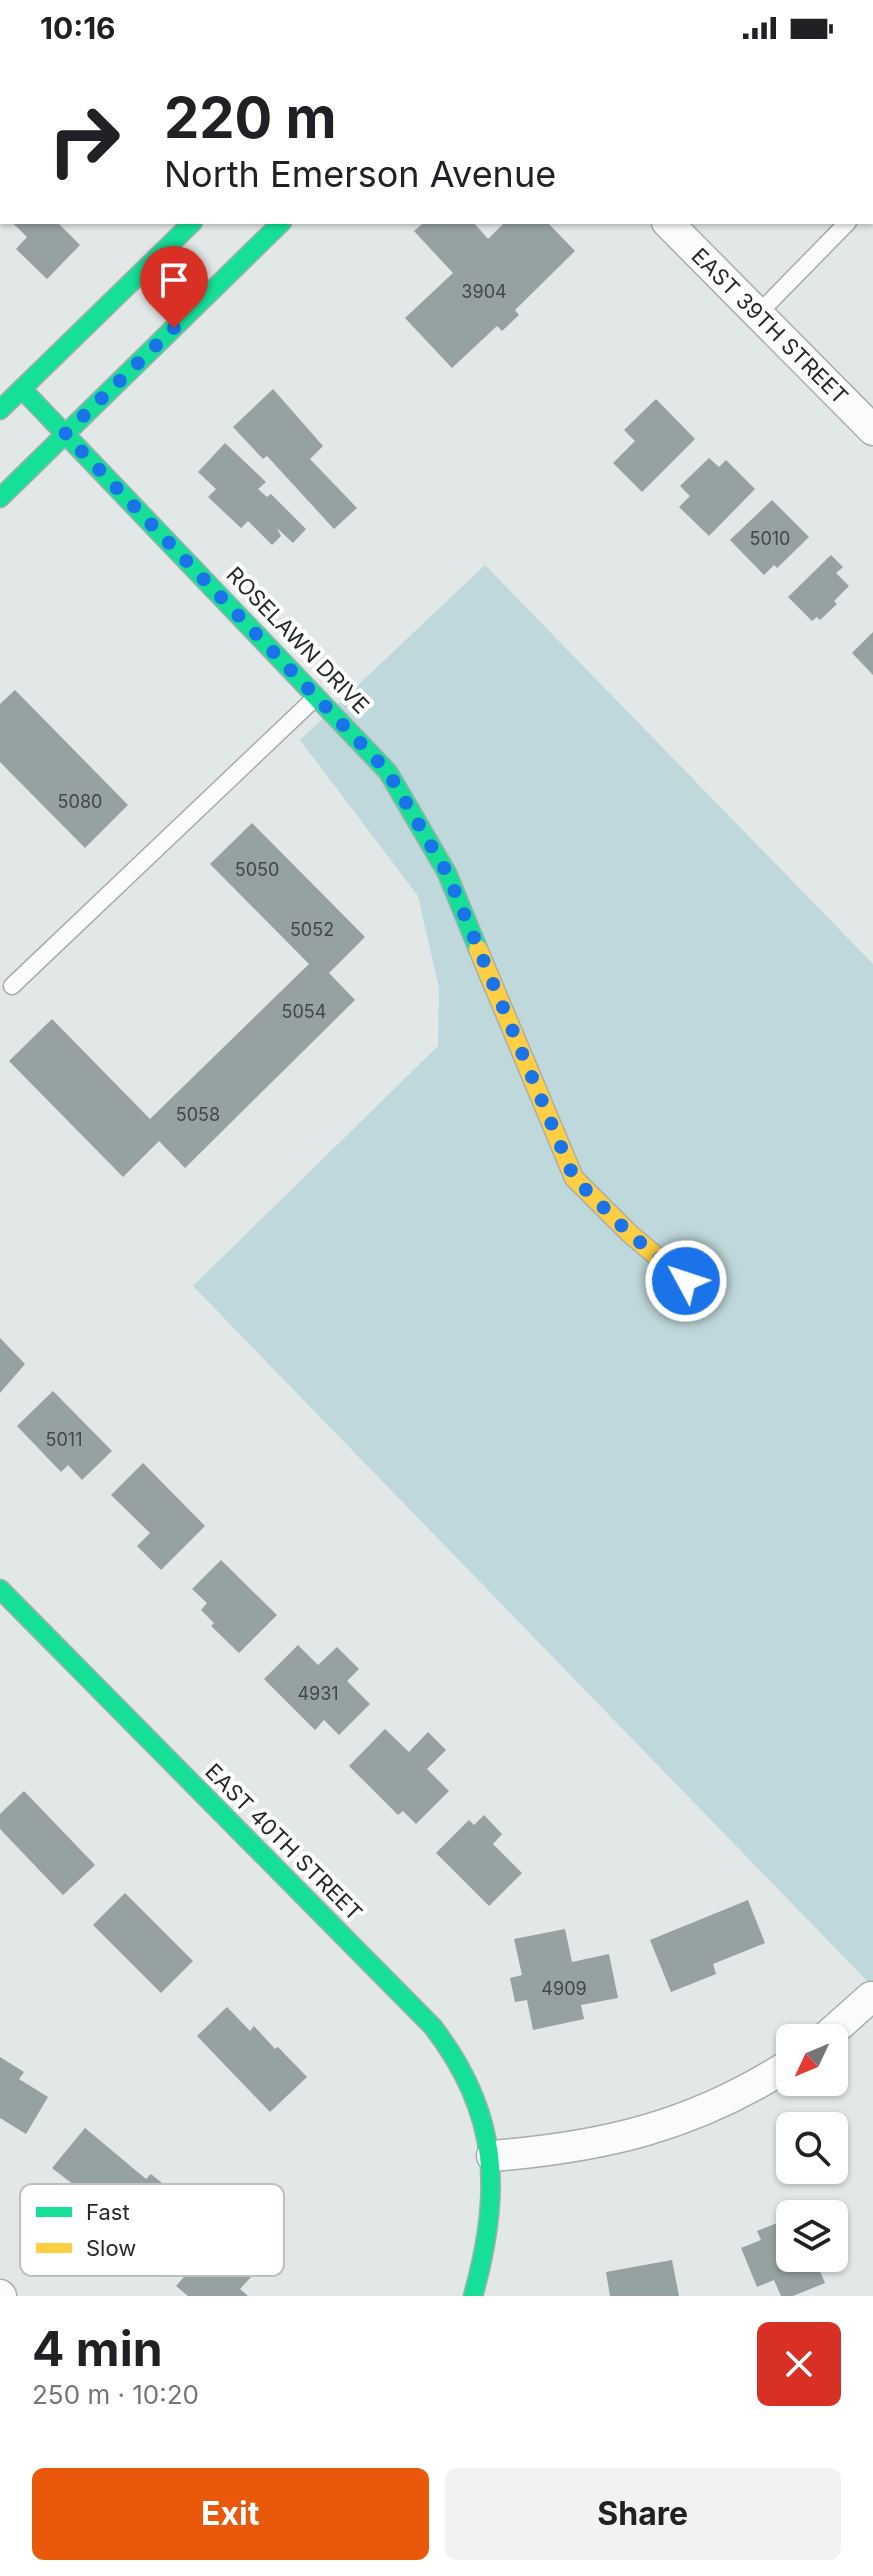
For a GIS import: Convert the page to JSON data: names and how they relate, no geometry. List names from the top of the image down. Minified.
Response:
{"streets":{"street":["EAST 39TH STREET","ROSELAWN DRIVE","EAST 40TH STREET"]},"house_numbers":["3904","5010","5080","5050","5052","5054","5058","5011","4931","4909"],"legend":["Fast","Slow"],"north":"bottom left","page":{"status":"10:16","turn":["220 m","North Emerson Avenue"],"heading":["4 min","250 m · 10:20"],"buttons":["Exit","Share"]}}
